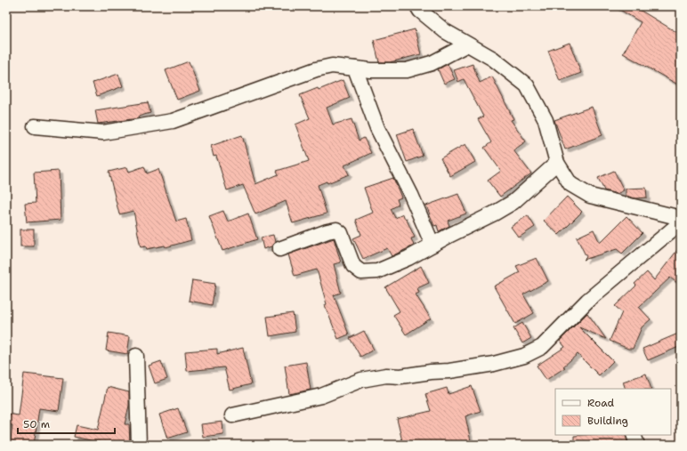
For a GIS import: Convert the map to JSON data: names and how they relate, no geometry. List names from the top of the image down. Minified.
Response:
{"legend":["Road","Building"],"scale_bar":"50 m"}
